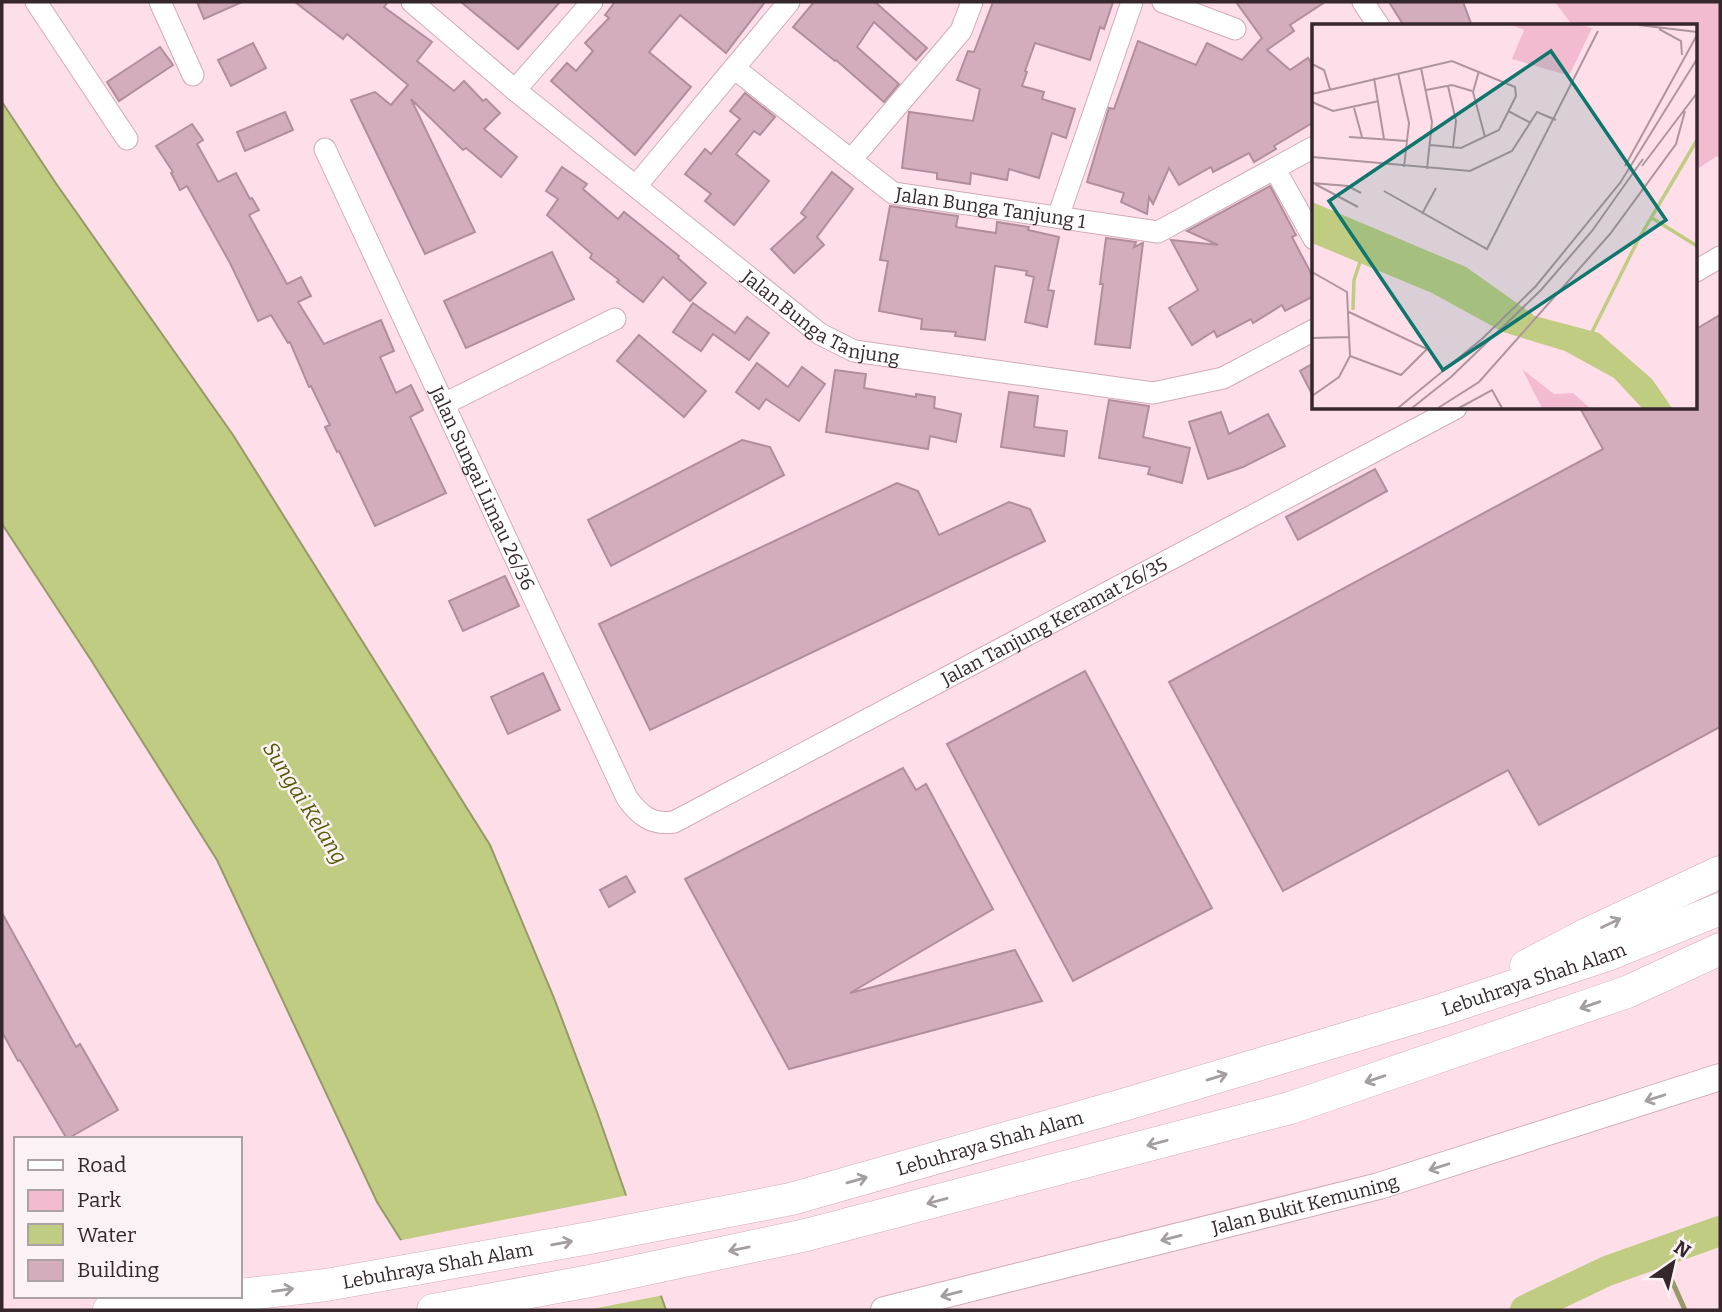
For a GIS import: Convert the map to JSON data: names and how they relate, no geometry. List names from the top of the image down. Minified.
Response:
{"streets":{"highway":["Lebuhraya Shah Alam"],"main road":["Jalan Bukit Kemuning"],"street":["Jalan Bunga Tanjung 1","Jalan Bunga Tanjung","Jalan Sungai Limau 26/36","Jalan Tanjung Keramat 26/35"]},"crossings":[["Jalan Sungai Limau 26/36","Jalan Tanjung Keramat 26/35"]],"one_way":["Jalan Bukit Kemuning"],"water":["Sungai Kelang"],"legend":["Road","Park","Water","Building"],"north":"top right"}
